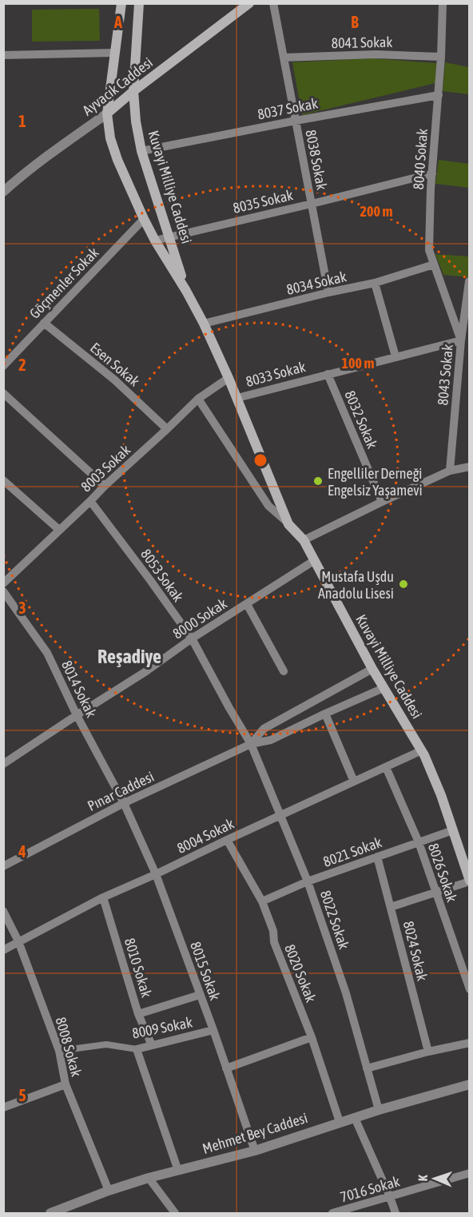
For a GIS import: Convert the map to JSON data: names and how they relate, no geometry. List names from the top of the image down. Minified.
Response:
{"streets":{"main road":["Ayvacık Caddesi","Kuvayi Milliye Caddesi"],"street":["8041 Sokak","8037 Sokak","8040 Sokak","8038 Sokak","8035 Sokak","Göçmenler Sokak","8034 Sokak","Esen Sokak","8033 Sokak","8043 Sokak","8032 Sokak","8003 Sokak","8053 Sokak","8000 Sokak","8014 Sokak","Pınar Caddesi","8004 Sokak","8021 Sokak","8026 Sokak","8022 Sokak","8024 Sokak","8010 Sokak","8015 Sokak","8020 Sokak","8009 Sokak","8008 Sokak","Mehmet Bey Caddesi","7016 Sokak"]},"crossings":[["8041 Sokak","8040 Sokak"],["8041 Sokak","8038 Sokak"],["Ayvacık Caddesi","Kuvayi Milliye Caddesi"],["8037 Sokak","8040 Sokak"],["8037 Sokak","8038 Sokak"],["8037 Sokak","Kuvayi Milliye Caddesi"],["8040 Sokak","8035 Sokak"],["8040 Sokak","8034 Sokak"],["8040 Sokak","8033 Sokak"],["8040 Sokak","8043 Sokak"],["8038 Sokak","8035 Sokak"],["8038 Sokak","8034 Sokak"],["Kuvayi Milliye Caddesi","8035 Sokak"],["Kuvayi Milliye Caddesi","Göçmenler Sokak"],["Kuvayi Milliye Caddesi","8034 Sokak"],["Kuvayi Milliye Caddesi","8033 Sokak"],["Kuvayi Milliye Caddesi","8003 Sokak"],["Kuvayi Milliye Caddesi","8000 Sokak"],["Kuvayi Milliye Caddesi","Pınar Caddesi"],["Kuvayi Milliye Caddesi","8004 Sokak"],["Kuvayi Milliye Caddesi","8021 Sokak"],["Göçmenler Sokak","Esen Sokak"],["Esen Sokak","8003 Sokak"],["8033 Sokak","8043 Sokak"],["8033 Sokak","8032 Sokak"],["8003 Sokak","8053 Sokak"],["8053 Sokak","8000 Sokak"],["8053 Sokak","Pınar Caddesi"],["8053 Sokak","8022 Sokak"],["8000 Sokak","8014 Sokak"],["8014 Sokak","Pınar Caddesi"],["8014 Sokak","8015 Sokak"],["Pınar Caddesi","8022 Sokak"],["Pınar Caddesi","8015 Sokak"],["8004 Sokak","8026 Sokak"],["8004 Sokak","8022 Sokak"],["8004 Sokak","8010 Sokak"],["8004 Sokak","8015 Sokak"],["8004 Sokak","8020 Sokak"],["8004 Sokak","8008 Sokak"],["8021 Sokak","8026 Sokak"],["8021 Sokak","8022 Sokak"],["8021 Sokak","8024 Sokak"],["8021 Sokak","8020 Sokak"],["8022 Sokak","Mehmet Bey Caddesi"],["8010 Sokak","8009 Sokak"],["8015 Sokak","8009 Sokak"],["8015 Sokak","Mehmet Bey Caddesi"],["8020 Sokak","Mehmet Bey Caddesi"],["8009 Sokak","8008 Sokak"],["8008 Sokak","Mehmet Bey Caddesi"]],"districts":["Reşadiye"],"places":["Engelliler Derneği Engelsiz Yaşamevi","Mustafa Uşdu Anadolu Lisesi"],"north":"left","grid":{"columns":["A","B"],"rows":["1","2","3","4","5"]},"rings":["200 m","100 m"]}
